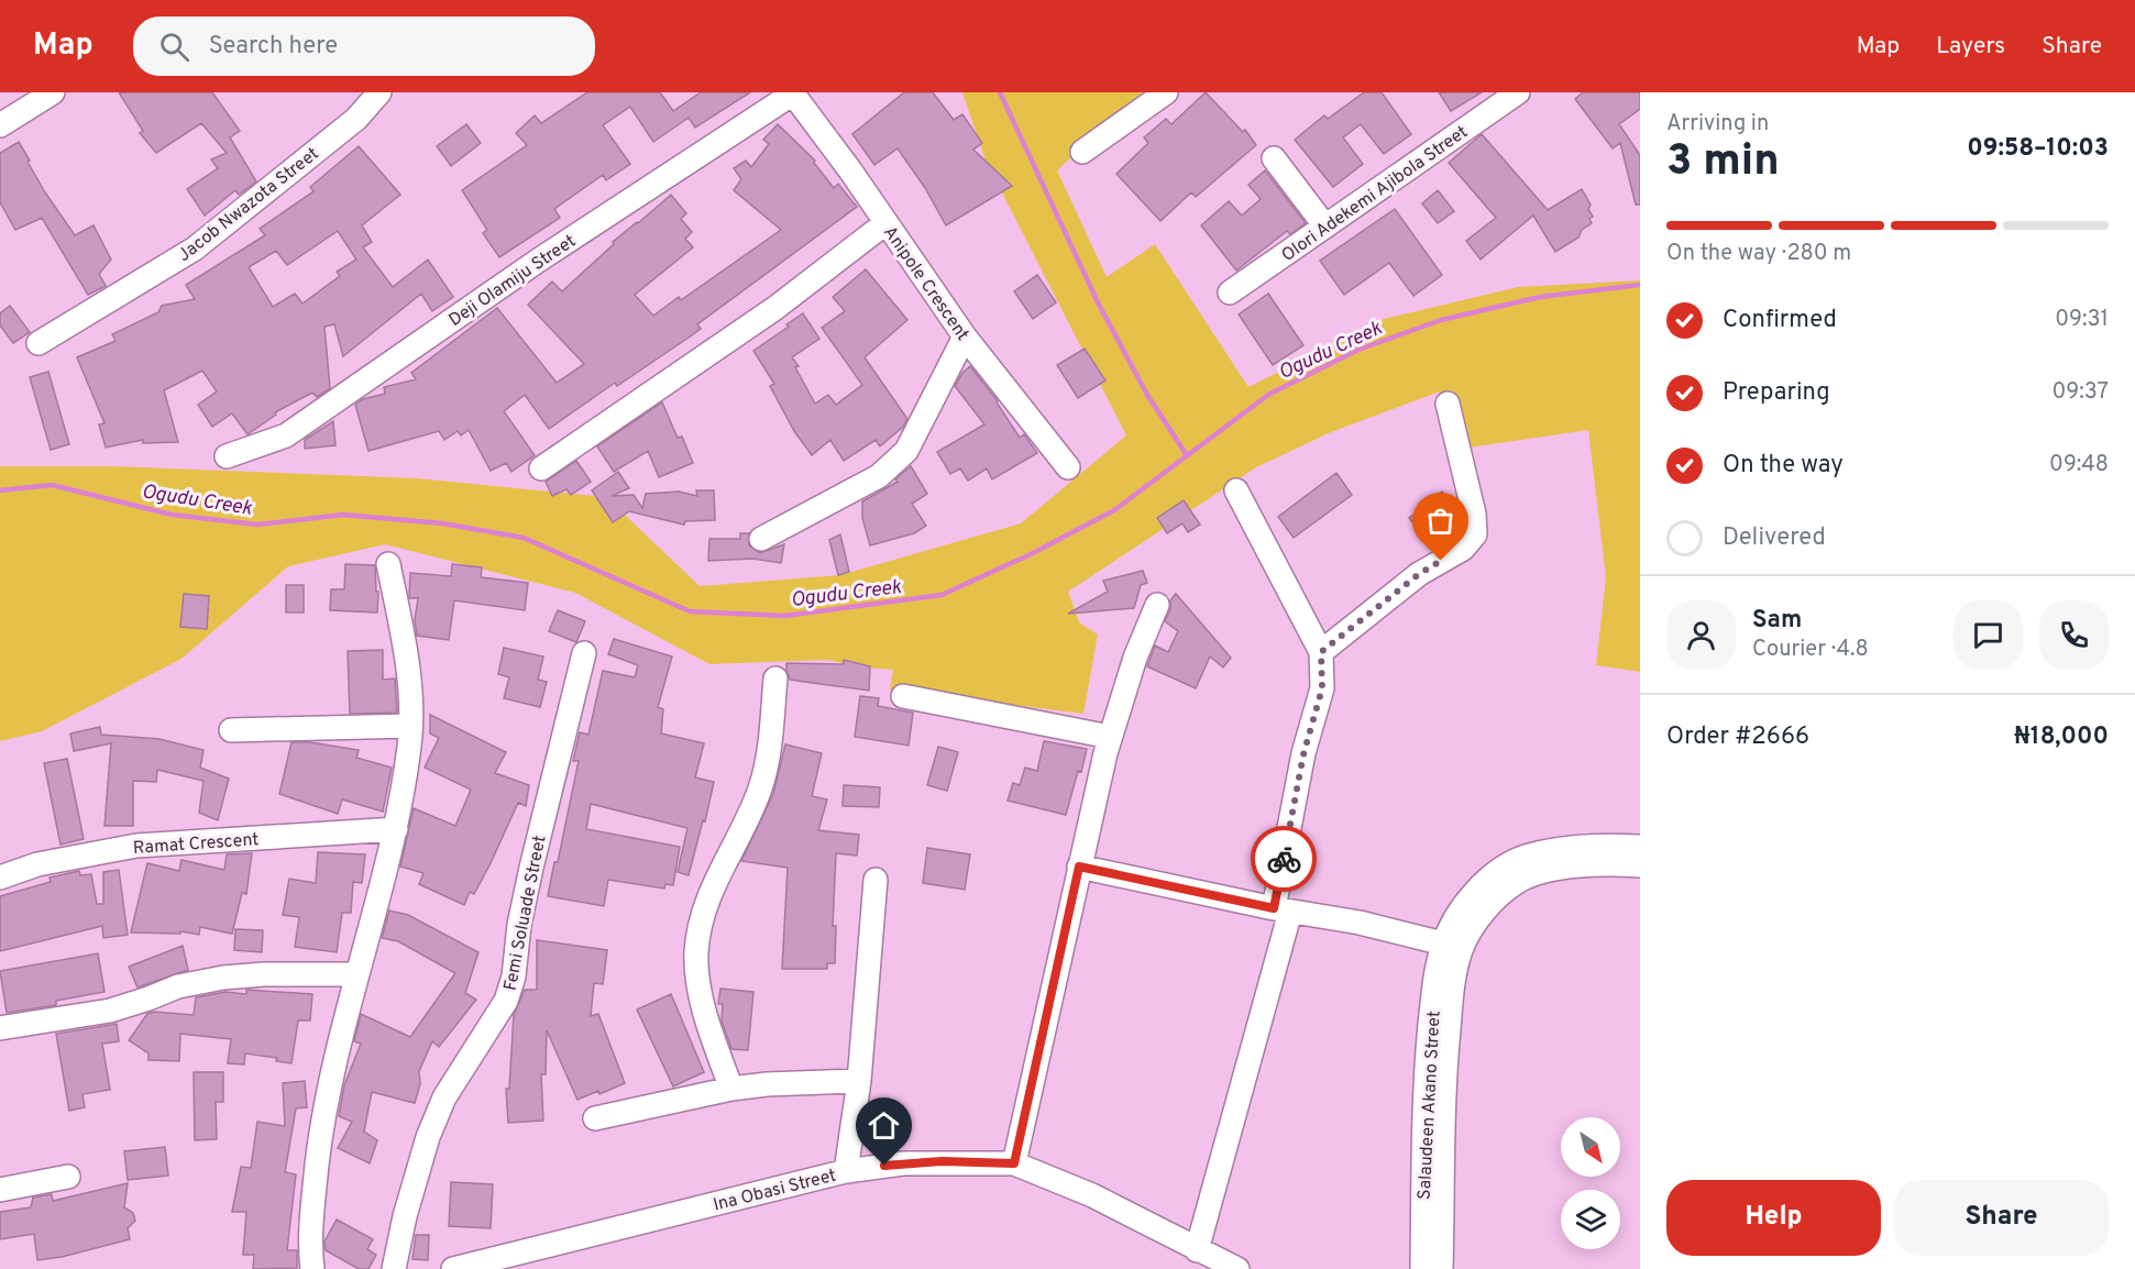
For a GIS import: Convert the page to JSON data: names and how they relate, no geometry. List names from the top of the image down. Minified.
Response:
{"streets":{"street":["Olori Adekemi Ajibola Street","Jacob Nwazota Street","Deji Olamiju Street","Anipole Crescent","Ramat Crescent","Femi Soluade Street","Salaudeen Akano Street","Ina Obasi Street"]},"crossings":[["Deji Olamiju Street","Anipole Crescent"]],"water":["Ogudu Creek"],"north":"bottom right","page":{"header":"Map","search":"Search here","nav":["Map","Layers","Share"],"heading":["3 min","Arriving in","09:58–10:03"],"panel":["Sam","Courier · 4.8","Order #2666","₦18,000"],"bar":"On the way · 280 m","list":[["Confirmed","09:31"],["Preparing","09:37"],["On the way","09:48"],"Delivered"],"buttons":["Help","Share"]}}
